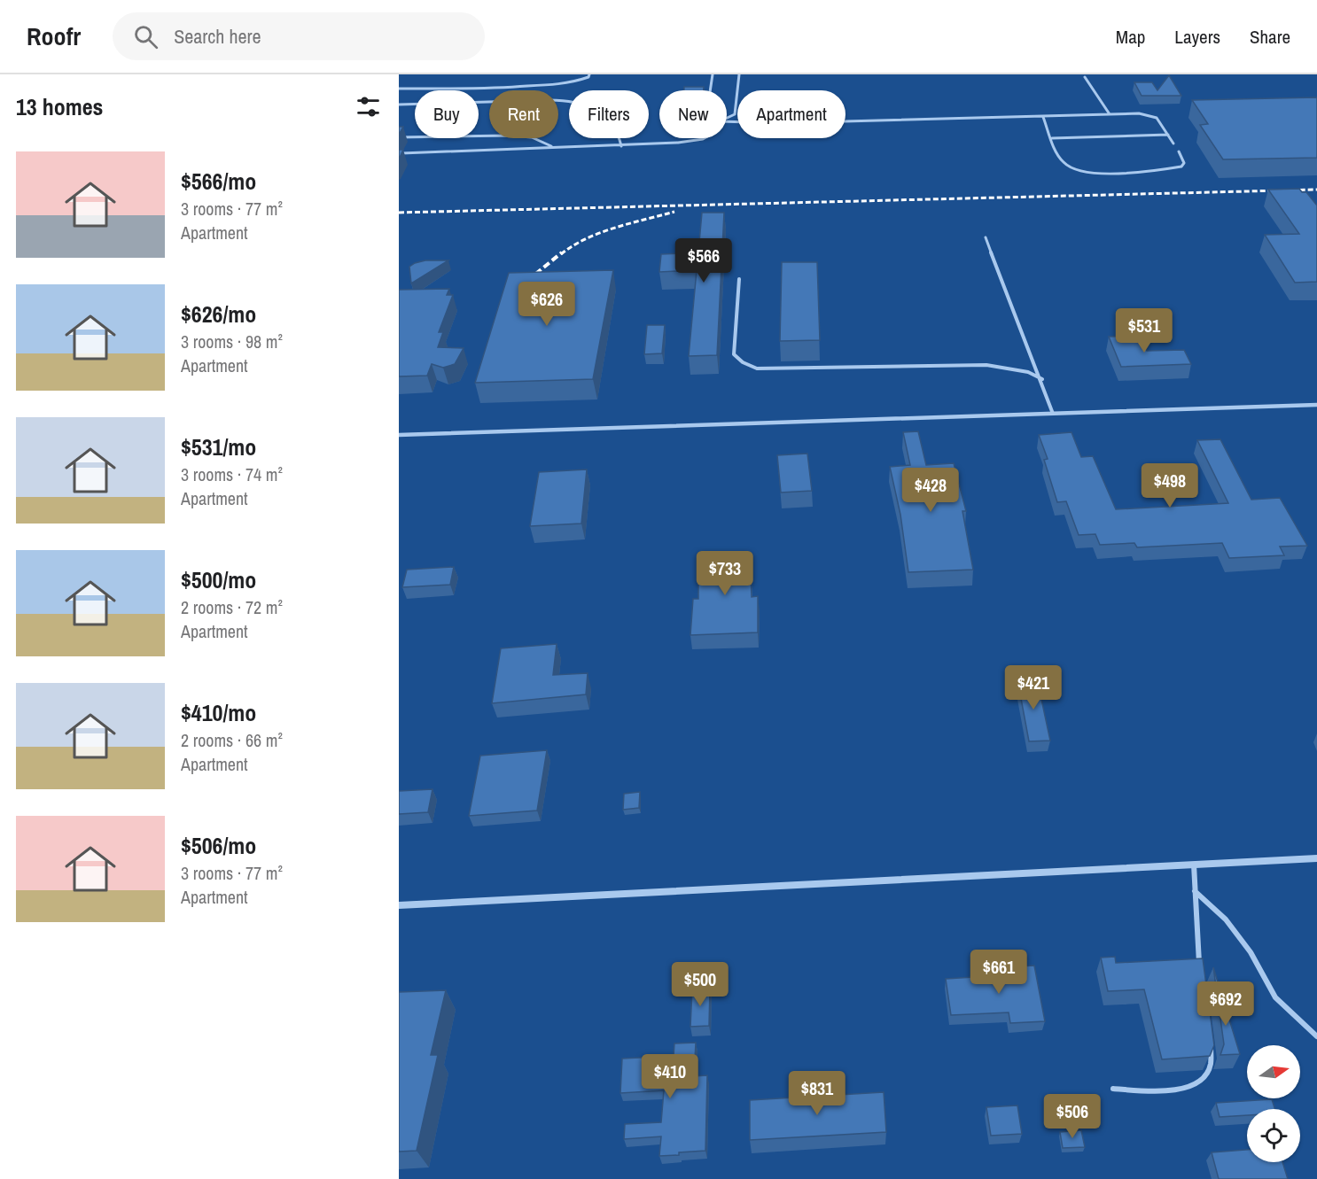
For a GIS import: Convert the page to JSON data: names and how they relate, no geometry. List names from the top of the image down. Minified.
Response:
{"north":"right","page":{"header":"Roofr","search":"Search here","nav":["Map","Layers","Share"],"heading":"13 homes","chip":["Buy","Rent","Filters","New","Apartment"],"list":[{"name":"$566/mo","note":"3 rooms · 77 m² · Apartment"},{"name":"$626/mo","note":"3 rooms · 98 m² · Apartment"},{"name":"$531/mo","note":"3 rooms · 74 m² · Apartment"},{"name":"$500/mo","note":"2 rooms · 72 m² · Apartment"},{"name":"$410/mo","note":"2 rooms · 66 m² · Apartment"},{"name":"$506/mo","note":"3 rooms · 77 m² · Apartment"}],"price":["$566","$626","$531","$498","$428","$733","$421","$661","$500","$692","$410","$831","$506"]}}
